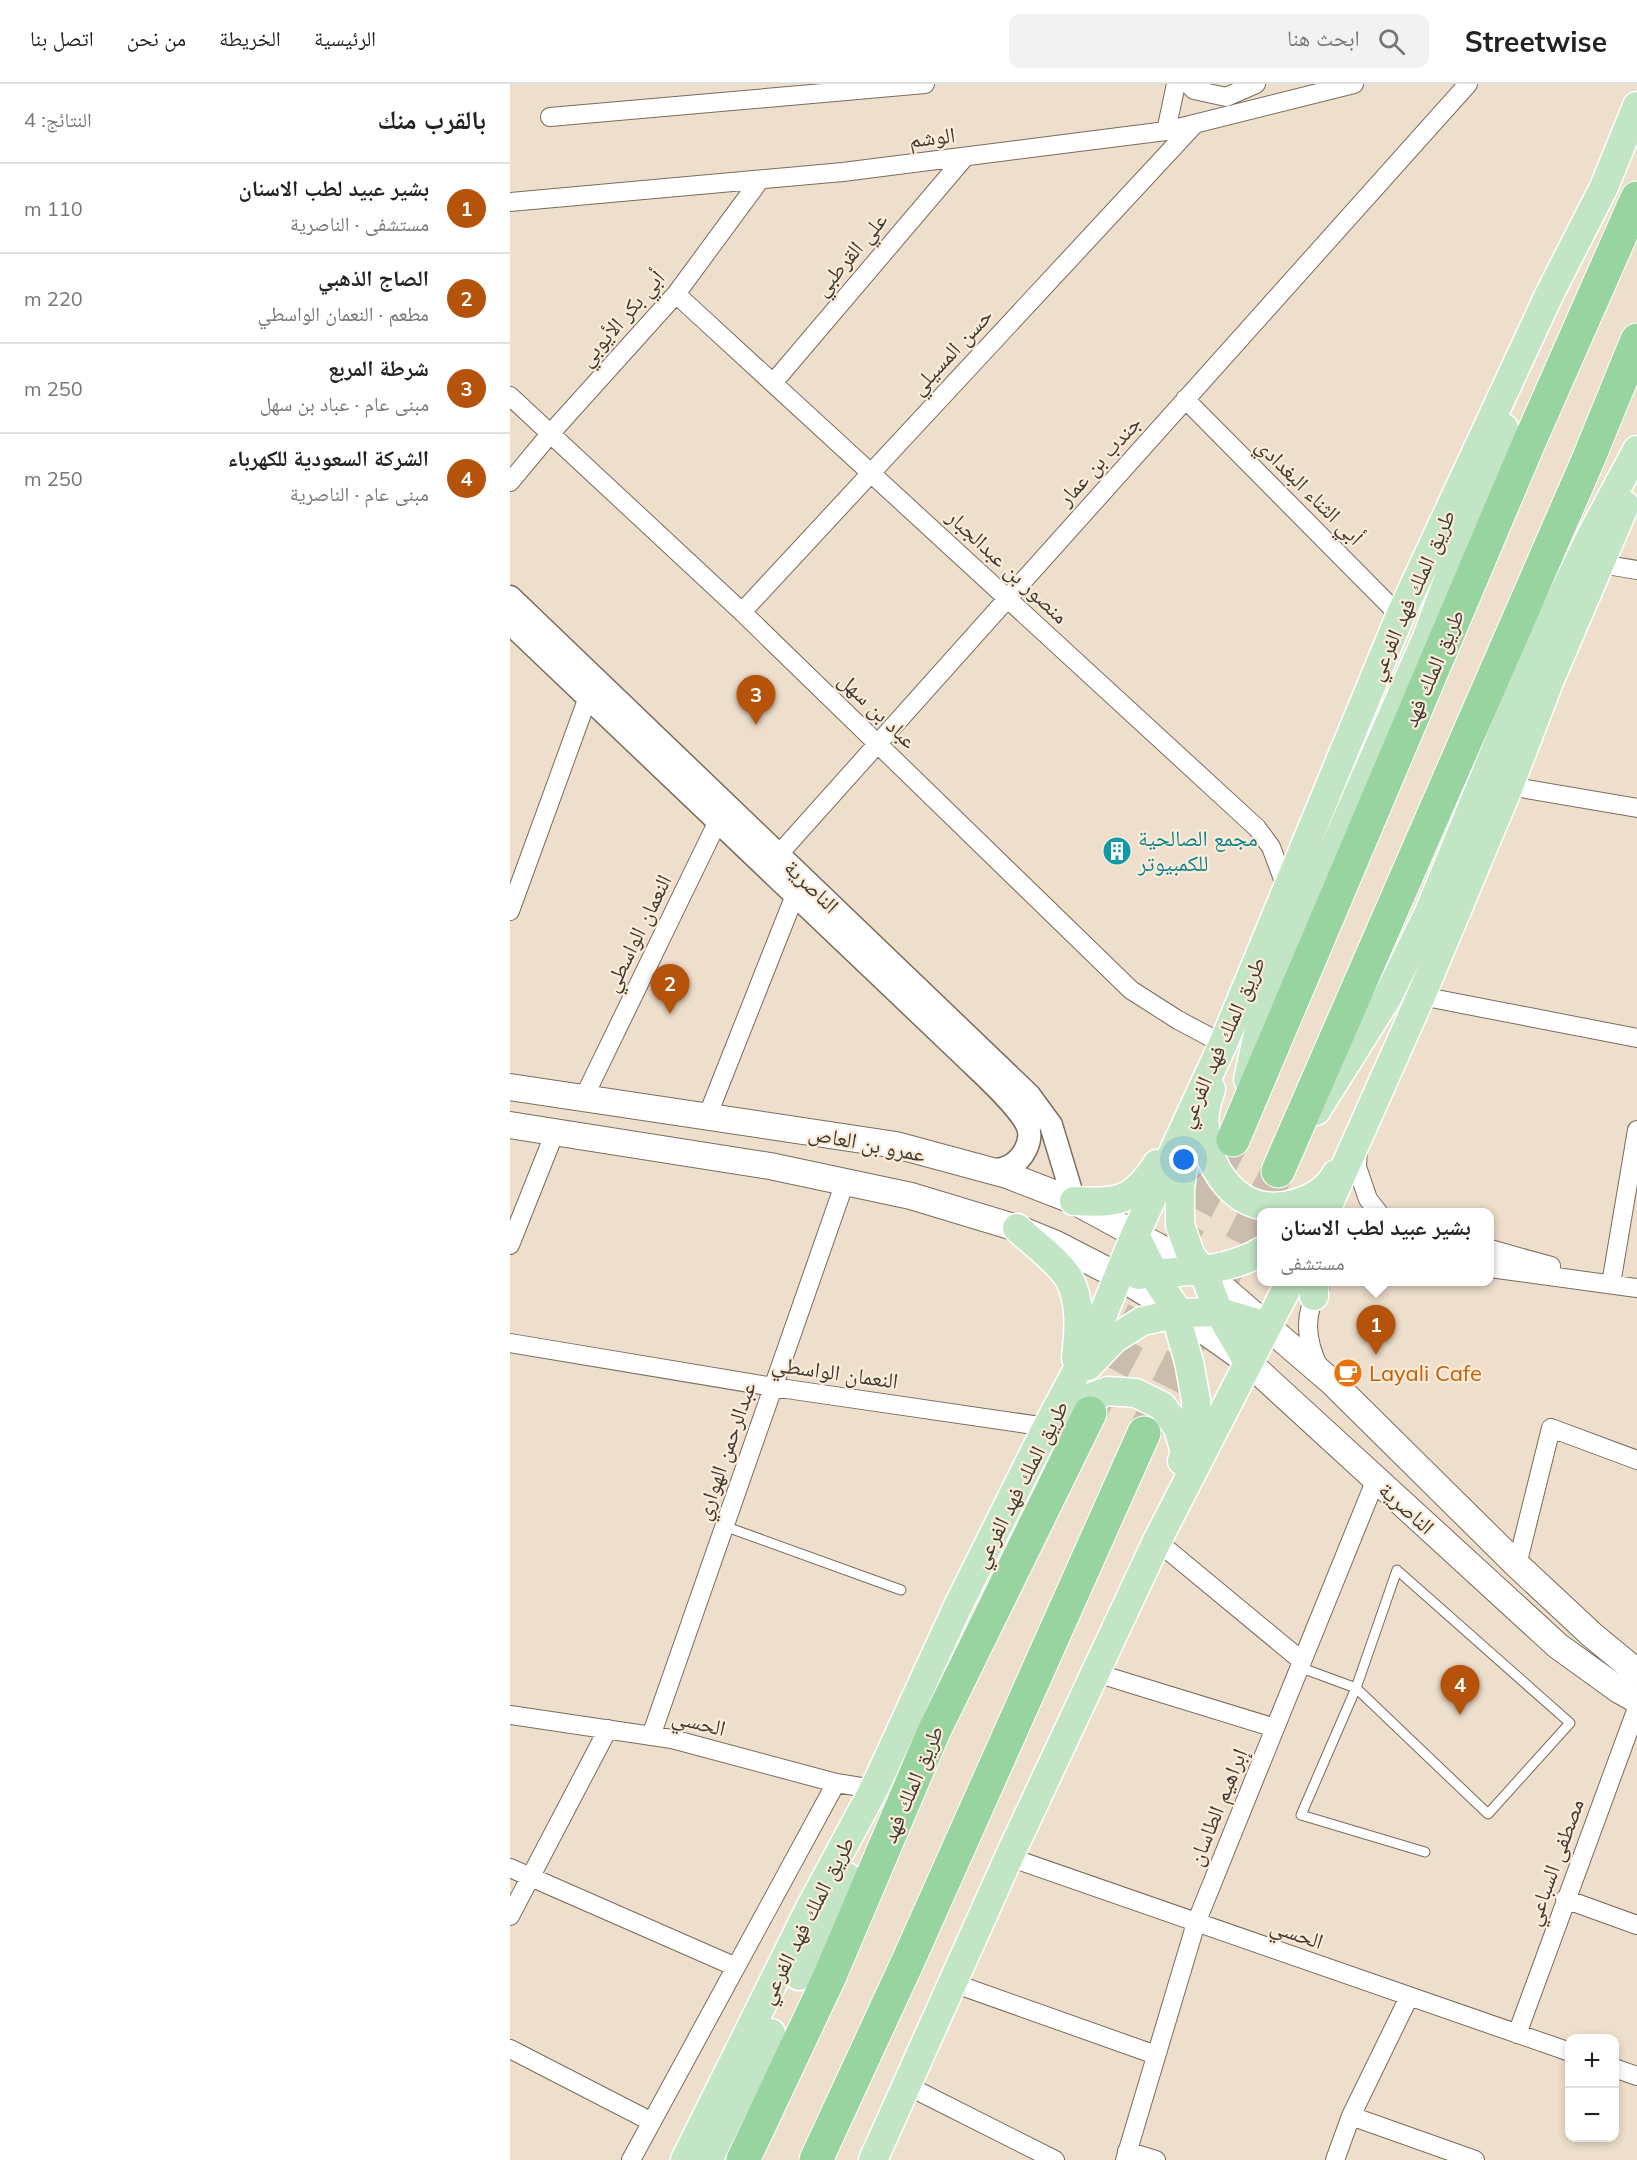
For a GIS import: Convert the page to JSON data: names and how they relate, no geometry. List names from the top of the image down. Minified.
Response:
{"streets":{"highway":["طريق الملك فهد"],"main road":["طريق الملك فهد الفرعي","الناصرية","عمرو بن العاص"],"street":["الوشم","علي القرطبي","أبي بكر الأيوبي","حسن المسيلي","جندب بن عمار","أبي الثناء البغدادي","منصور بن عبدالجبار","عباد بن سهل","النعمان الواسطي","عبدالرحمن الهواري","الحسي","إبراهيم الطاسان","مصطفى السباعي"]},"crossings":[["الوشم","علي القرطبي"],["الوشم","أبي بكر الأيوبي"],["الوشم","حسن المسيلي"],["علي القرطبي","منصور بن عبدالجبار"],["أبي بكر الأيوبي","منصور بن عبدالجبار"],["أبي بكر الأيوبي","عباد بن سهل"],["حسن المسيلي","منصور بن عبدالجبار"],["حسن المسيلي","عباد بن سهل"],["جندب بن عمار","أبي الثناء البغدادي"],["جندب بن عمار","منصور بن عبدالجبار"],["جندب بن عمار","عباد بن سهل"],["جندب بن عمار","الناصرية"],["أبي الثناء البغدادي","طريق الملك فهد الفرعي"],["منصور بن عبدالجبار","طريق الملك فهد الفرعي"],["طريق الملك فهد الفرعي","عباد بن سهل"],["طريق الملك فهد الفرعي","النعمان الواسطي"],["طريق الملك فهد الفرعي","عمرو بن العاص"],["طريق الملك فهد الفرعي","الحسي"],["الناصرية","النعمان الواسطي"],["الناصرية","عمرو بن العاص"],["الناصرية","إبراهيم الطاسان"],["النعمان الواسطي","عمرو بن العاص"],["النعمان الواسطي","عبدالرحمن الهواري"],["عمرو بن العاص","عبدالرحمن الهواري"],["عبدالرحمن الهواري","الحسي"],["الحسي","إبراهيم الطاسان"],["الحسي","مصطفى السباعي"]],"places":{"building":["مجمع الصالحية للكمبيوتر"],"cafe":["Layali Cafe"]},"page":{"header":"Streetwise","search":"ابحث هنا","nav":["الرئيسية","الخريطة","من نحن","اتصل بنا"],"heading":["بالقرب منك","النتائج: 4"],"list":[{"mark":"1","name":"بشير عبيد لطب الاسنان","note":"مستشفى · الناصرية","value":"110 m"},{"mark":"2","name":"الصاج الذهبي","note":"مطعم · النعمان الواسطي","value":"220 m"},{"mark":"3","name":"شرطة المربع","note":"مبنى عام · عباد بن سهل","value":"250 m"},{"mark":"4","name":"الشركة السعودية للكهرباء","note":"مبنى عام · الناصرية","value":"250 m"}],"pins":["3","2","1","4"],"popup":["بشير عبيد لطب الاسنان","مستشفى"],"map_buttons":["+","−"]}}
